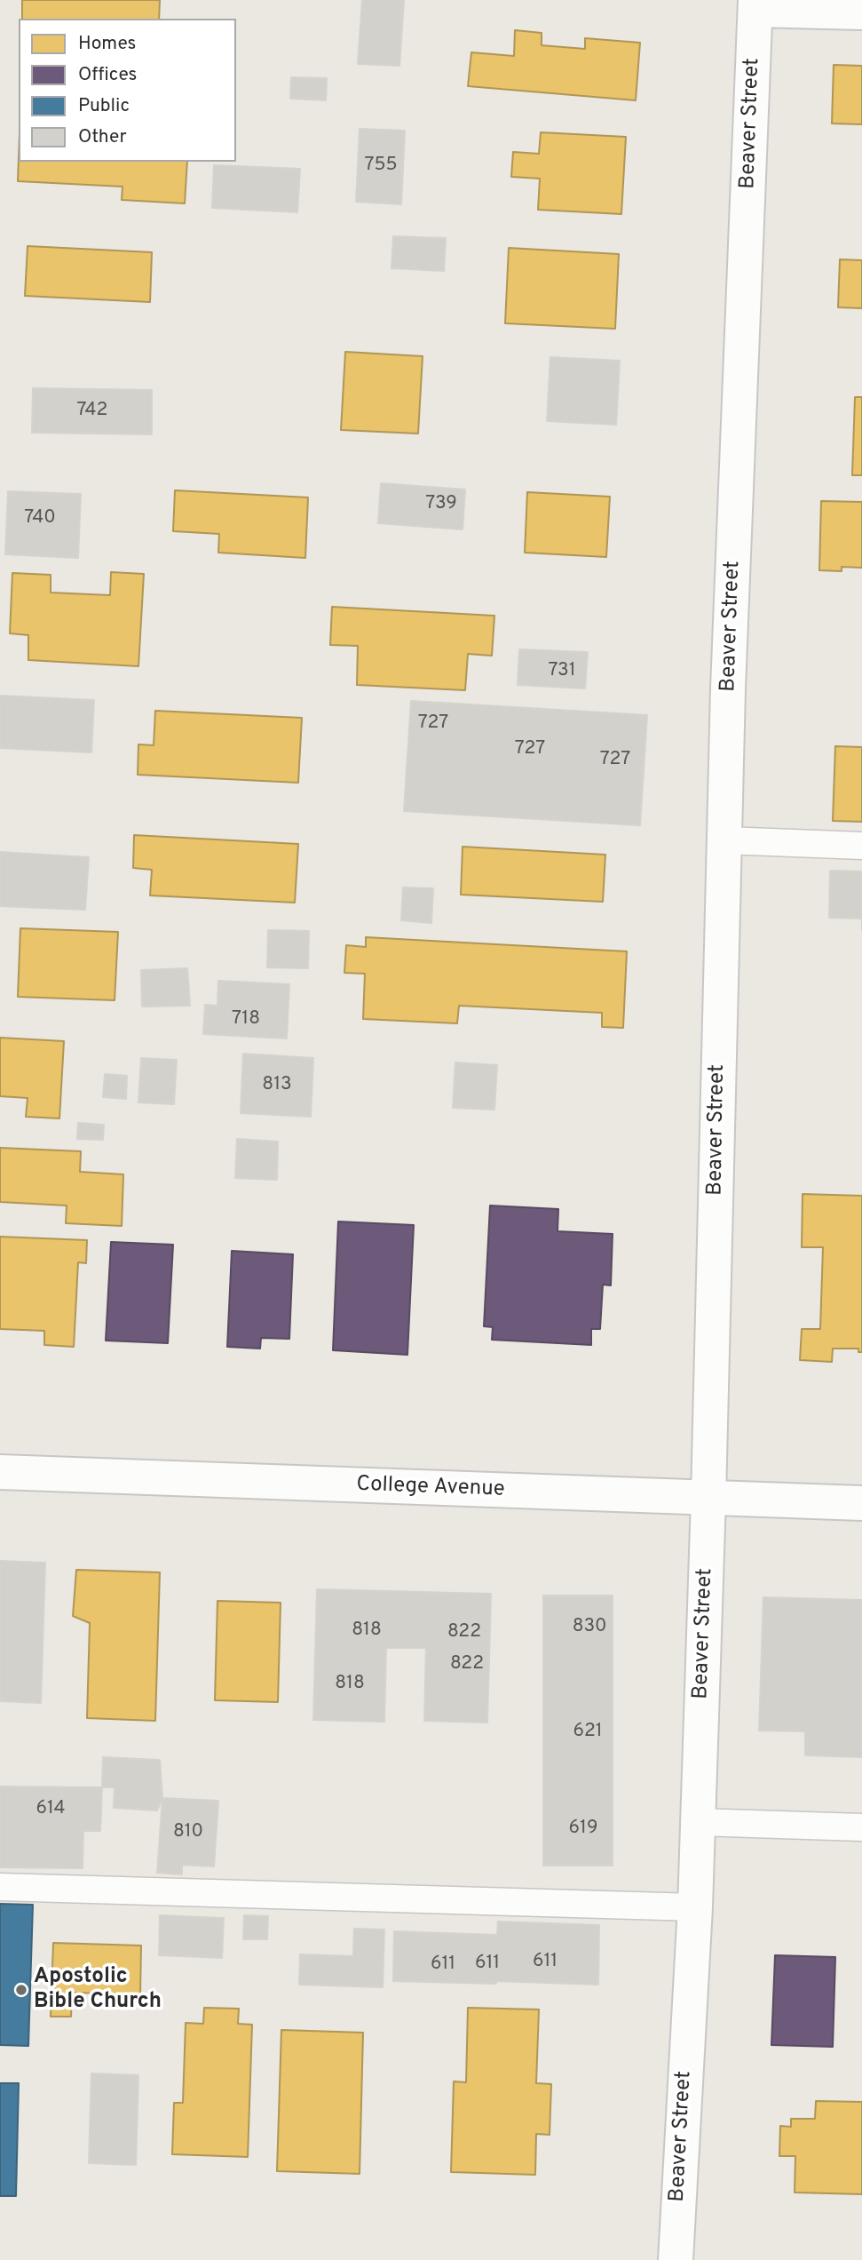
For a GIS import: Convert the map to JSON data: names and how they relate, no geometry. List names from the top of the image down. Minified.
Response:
{"streets":{"street":["Beaver Street","College Avenue"]},"crossings":[["Beaver Street","College Avenue"]],"places":["Apostolic Bible Church"],"house_numbers":["755","742","739","740","731","727","727","727","718","813","830","818","822","822","818","621","614","619","810","611","611","611"],"legend":["Homes","Offices","Public","Other"]}
